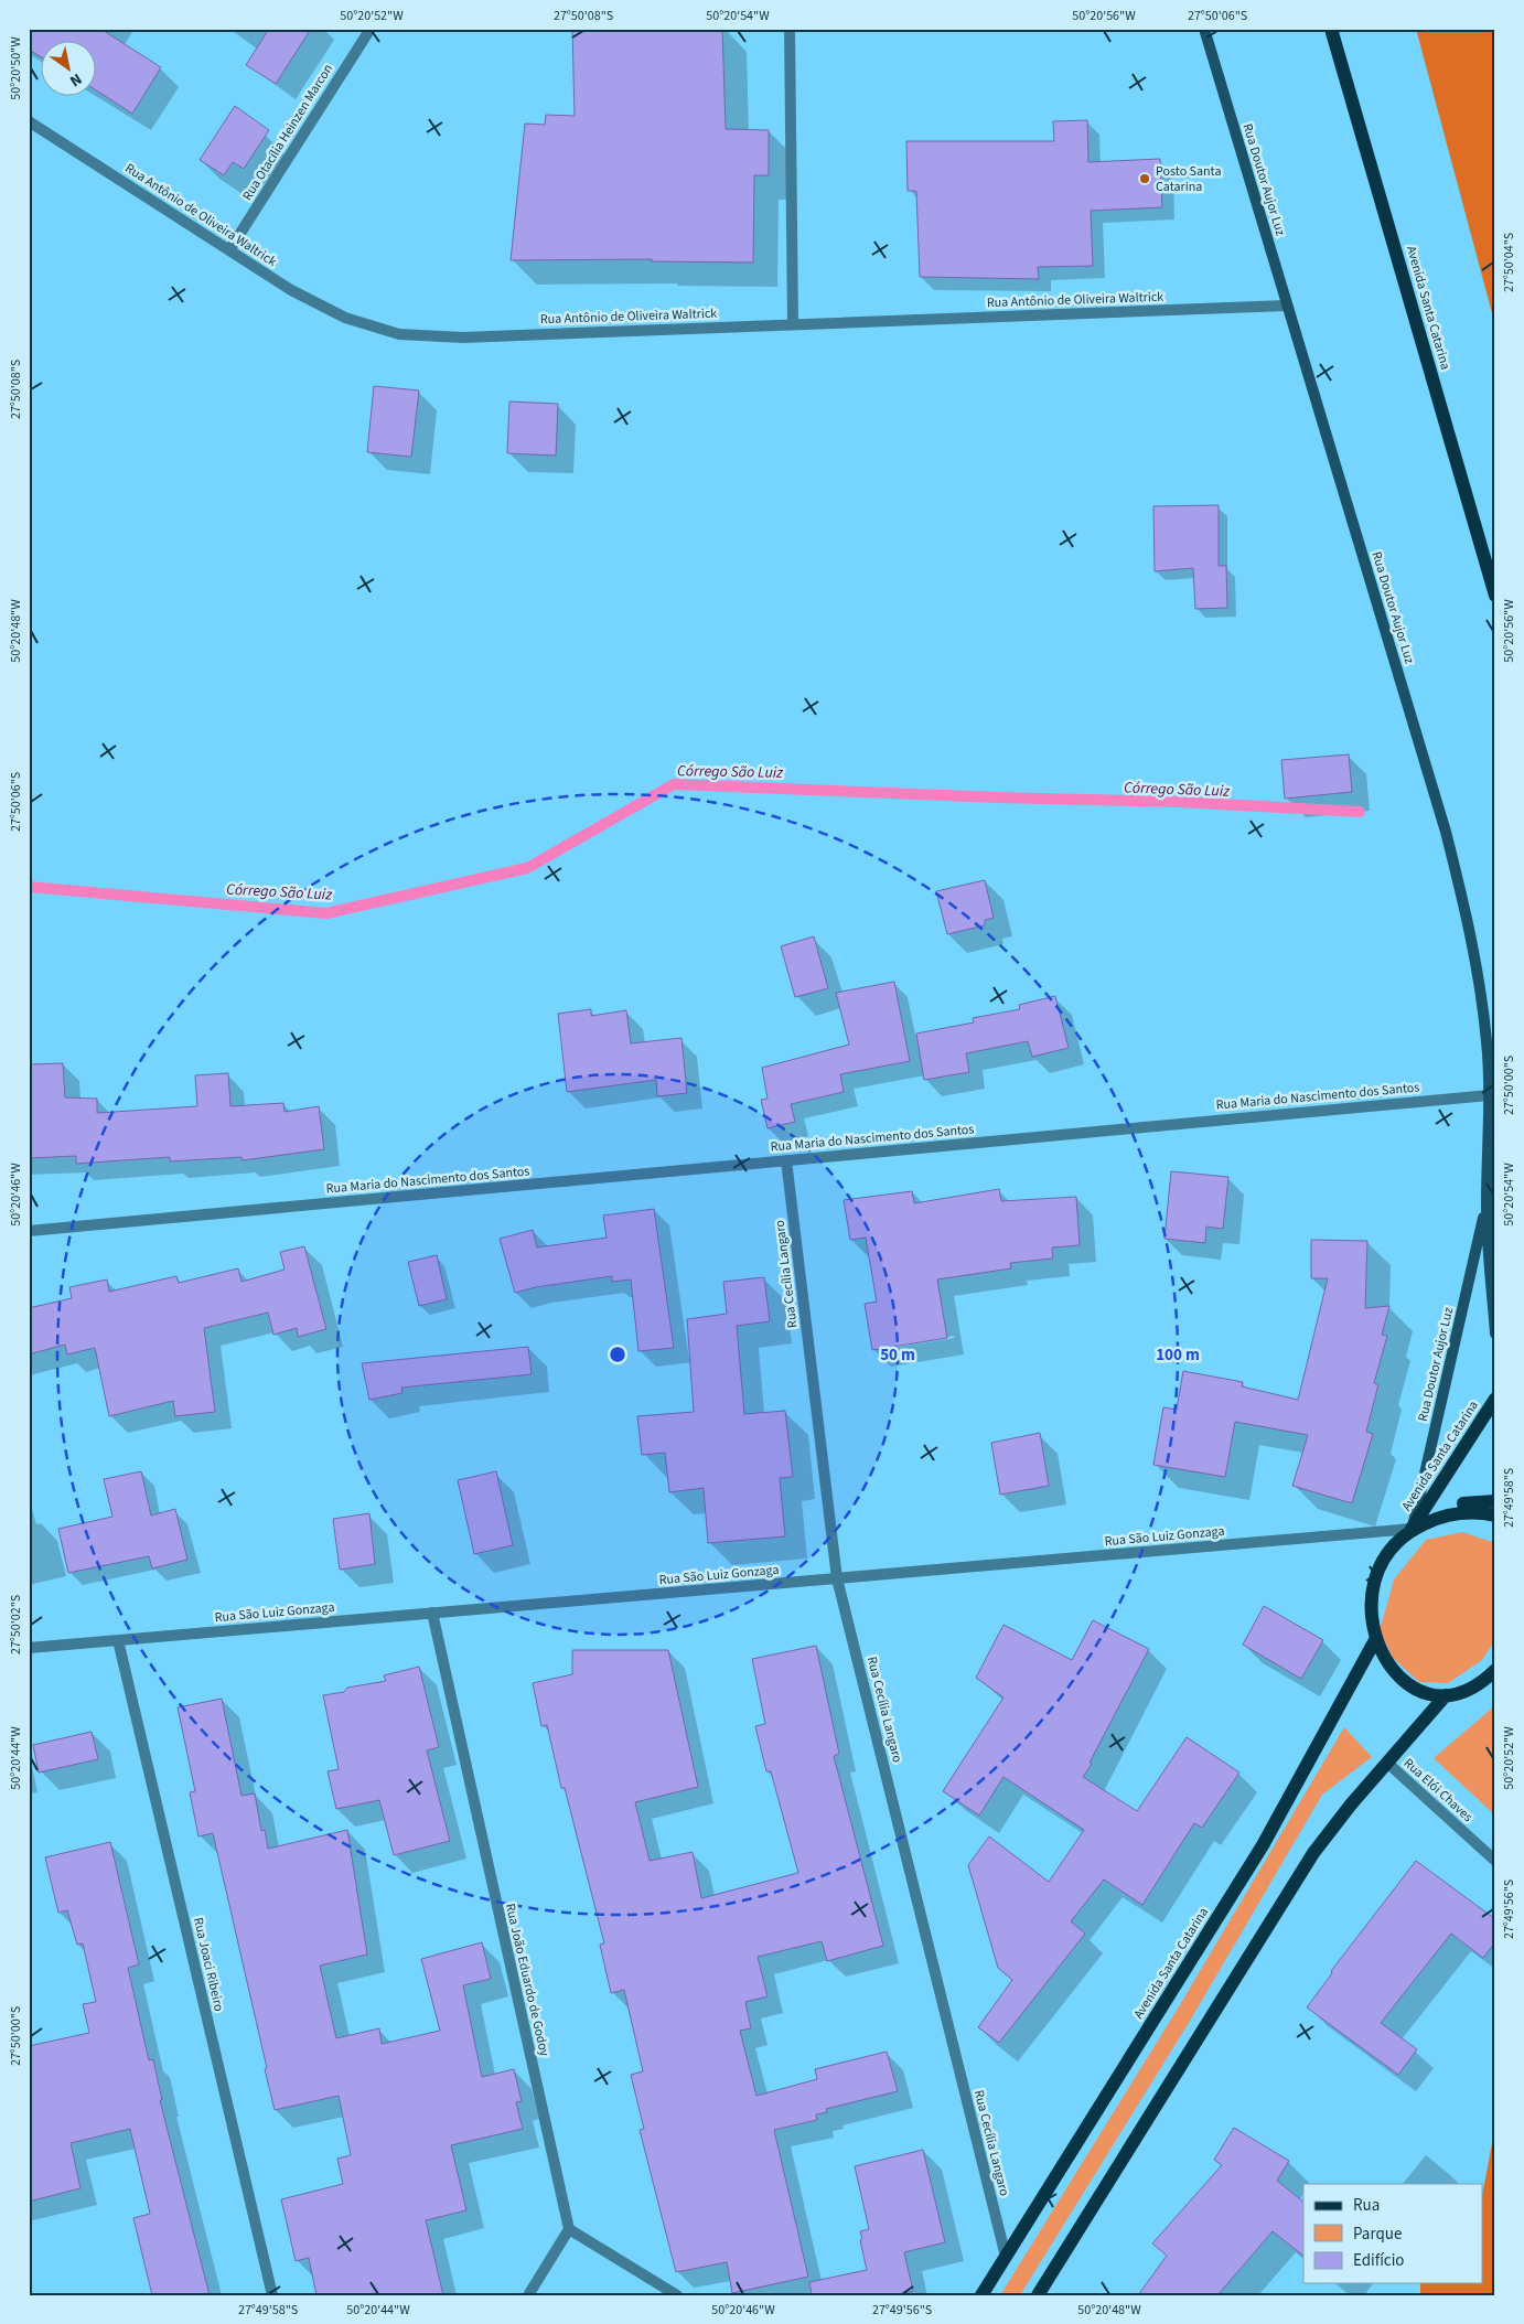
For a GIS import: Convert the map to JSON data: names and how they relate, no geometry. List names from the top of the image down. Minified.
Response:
{"streets":{"main road":["Avenida Santa Catarina"],"street":["Rua Otacília Heinzen Marcon","Rua Doutor Aujor Luz","Rua Antônio de Oliveira Waltrick","Rua Maria do Nascimento dos Santos","Rua Cecília Langaro","Rua São Luiz Gonzaga","Rua Elói Chaves","Rua Joaci Ribeiro","Rua João Eduardo de Godoy"]},"crossings":[["Rua Otacília Heinzen Marcon","Rua Antônio de Oliveira Waltrick"],["Rua Doutor Aujor Luz","Rua Antônio de Oliveira Waltrick"],["Rua Doutor Aujor Luz","Avenida Santa Catarina"],["Rua Doutor Aujor Luz","Rua Maria do Nascimento dos Santos"],["Rua Doutor Aujor Luz","Rua São Luiz Gonzaga"],["Avenida Santa Catarina","Rua Cecília Langaro"],["Avenida Santa Catarina","Rua São Luiz Gonzaga"],["Rua Maria do Nascimento dos Santos","Rua Cecília Langaro"],["Rua Cecília Langaro","Rua São Luiz Gonzaga"],["Rua São Luiz Gonzaga","Rua Joaci Ribeiro"],["Rua São Luiz Gonzaga","Rua João Eduardo de Godoy"]],"water":["Córrego São Luiz"],"places":["Posto Santa Catarina"],"legend":["Rua","Parque","Edifício"],"north":"bottom right","coordinates":["50°20'52\"W","27°50'08\"S","50°20'54\"W","50°20'56\"W","27°50'06\"S","50°20'50\"W","27°50'04\"S","50°20'48\"W","27°50'00\"S","50°20'46\"W","27°49'58\"S","27°50'02\"S","50°20'44\"W","27°49'56\"S"],"rings":["50 m","100 m"]}
